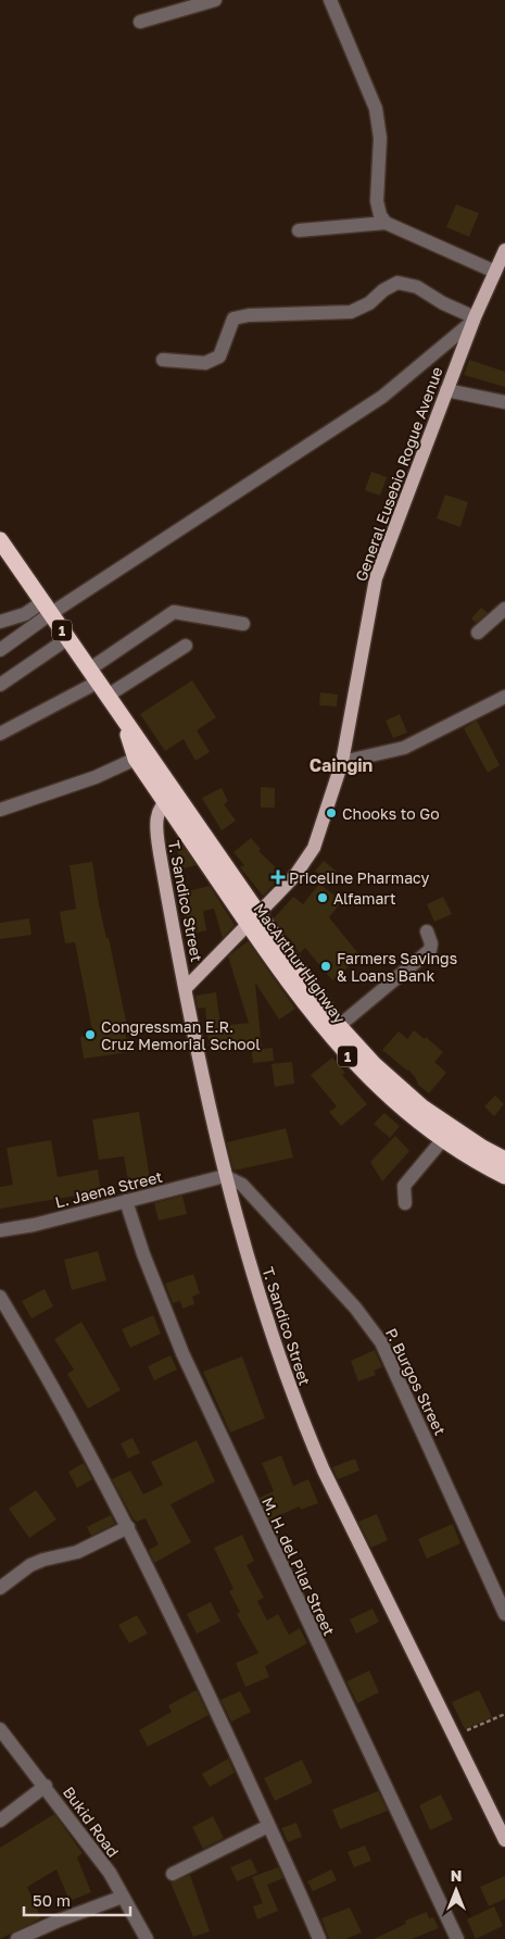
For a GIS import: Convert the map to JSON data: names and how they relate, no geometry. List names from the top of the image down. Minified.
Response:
{"streets":{"highway":["1","MacArthur Highway"],"main road":["General Eusebio Rogue Avenue","T. Sandico Street"],"street":["L. Jaena Street","P. Burgos Street","M. H. del Pilar Street","Bukid Road"]},"crossings":[["General Eusebio Rogue Avenue","T. Sandico Street"],["General Eusebio Rogue Avenue","MacArthur Highway"],["T. Sandico Street","MacArthur Highway"],["T. Sandico Street","L. Jaena Street"],["T. Sandico Street","P. Burgos Street"],["L. Jaena Street","P. Burgos Street"],["L. Jaena Street","M. H. del Pilar Street"]],"districts":["Caingin"],"places":{"other":["Chooks to Go","Alfamart","Farmers Savings & Loans Bank","Congressman E.R. Cruz Memorial School"],"health":["Priceline Pharmacy"]},"scale_bar":"50 m","north":"top"}
